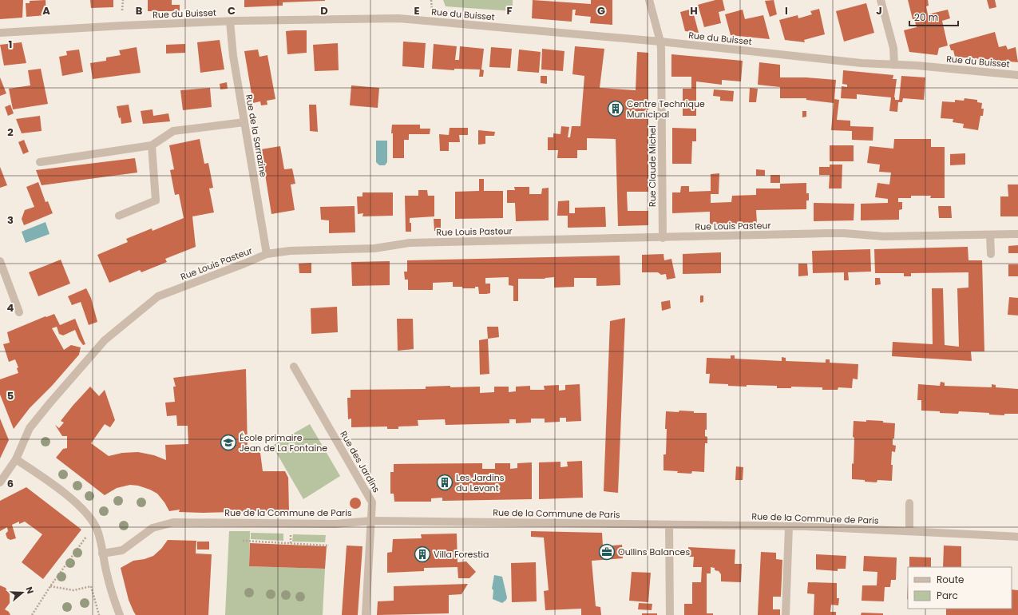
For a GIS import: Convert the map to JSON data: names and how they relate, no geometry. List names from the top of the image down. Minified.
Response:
{"streets":{"street":["Rue du Buisset","Rue de la Sarrazine","Rue Claude Michel","Rue Louis Pasteur","Rue des Jardins","Rue de la Commune de Paris"]},"crossings":[["Rue du Buisset","Rue de la Sarrazine"],["Rue du Buisset","Rue Claude Michel"],["Rue de la Sarrazine","Rue Louis Pasteur"],["Rue Claude Michel","Rue Louis Pasteur"],["Rue des Jardins","Rue de la Commune de Paris"]],"places":{"building":["Centre Technique Municipal","Les Jardins du Levant","Villa Forestia"],"school or university":["École primaire Jean de La Fontaine"],"office":["Oullins Balances"]},"legend":["Route","Parc"],"scale_bar":"20 m","north":"right","grid":{"columns":["A","B","C","D","E","F","G","H","I","J"],"rows":["1","2","3","4","5","6"]}}
